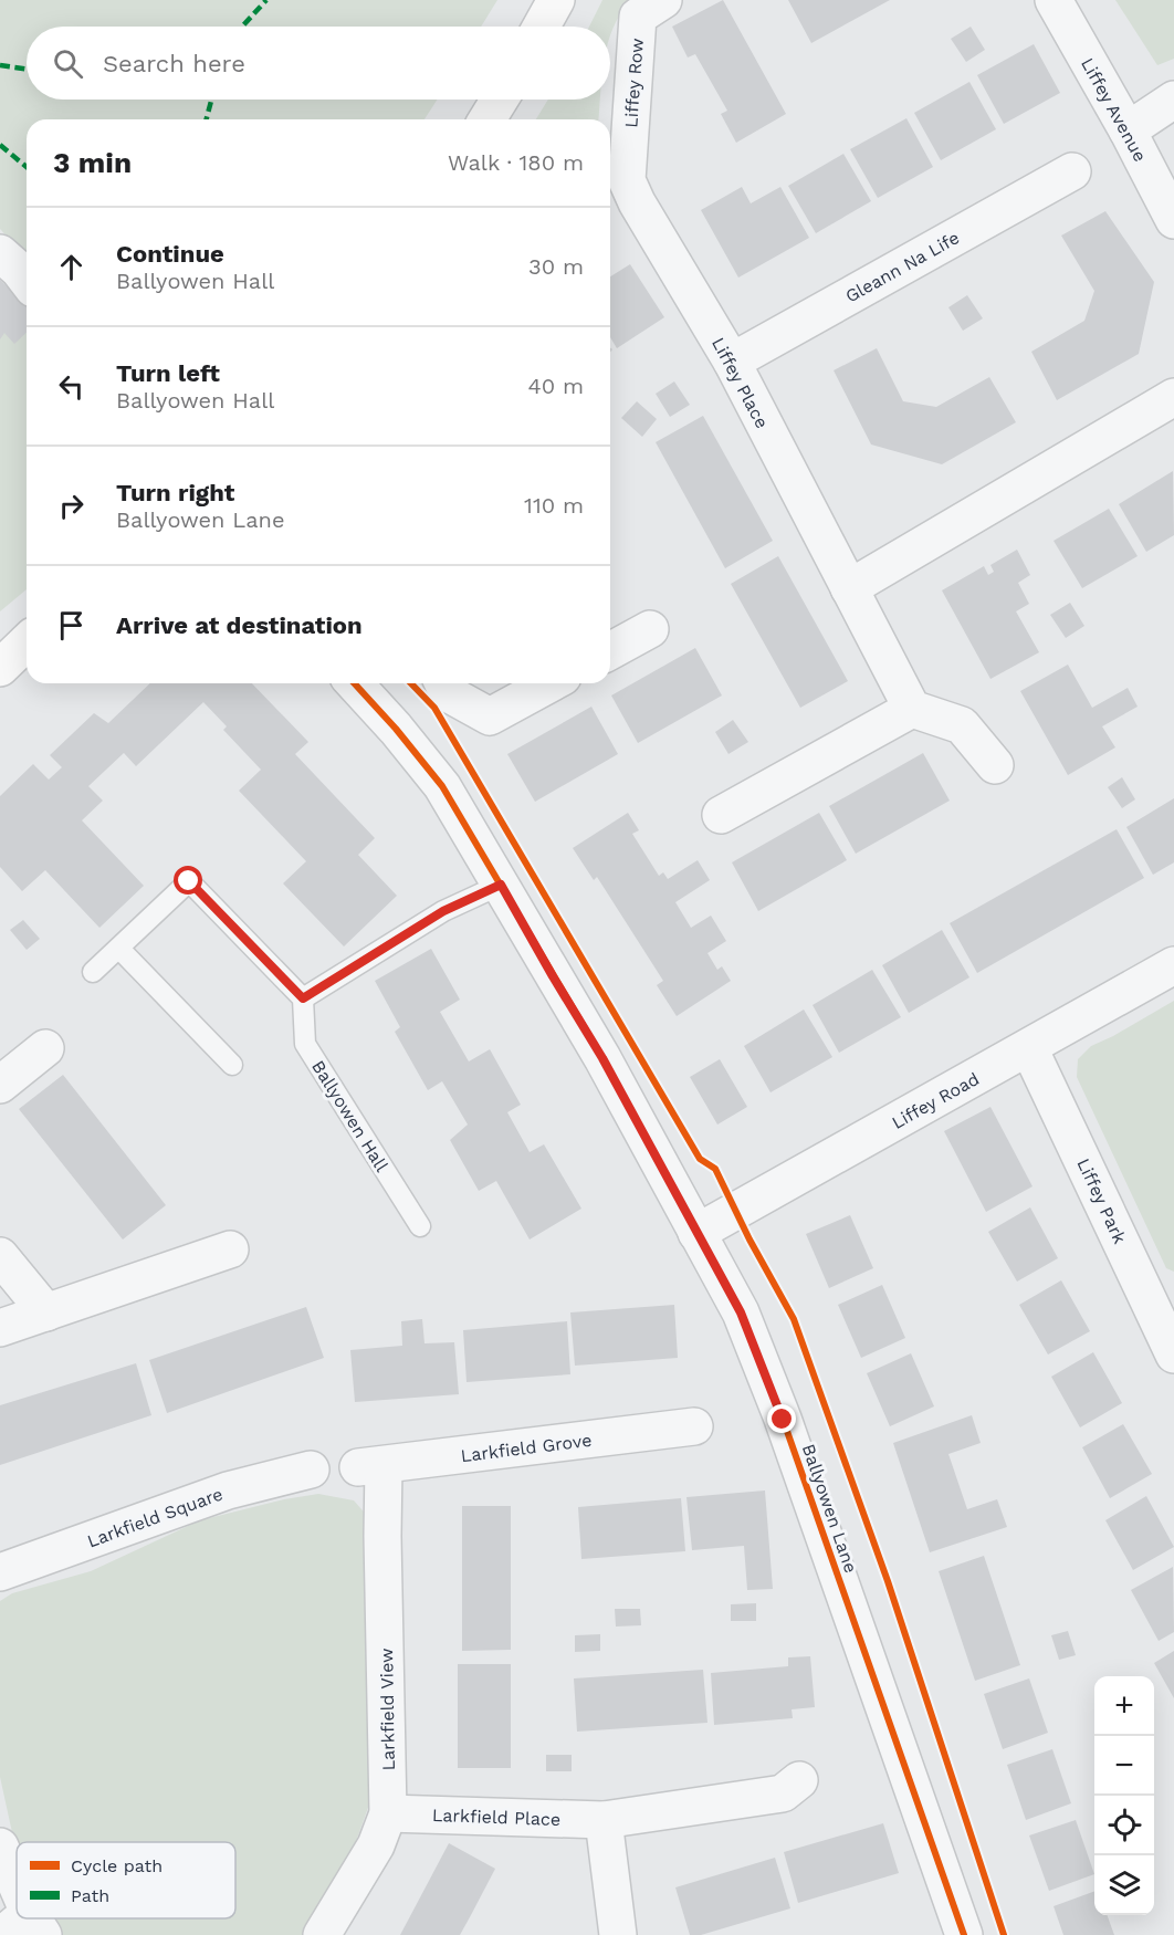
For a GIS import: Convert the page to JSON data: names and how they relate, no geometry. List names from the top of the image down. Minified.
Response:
{"streets":{"street":["Liffey Row","Liffey Avenue","Gleann Na Life","Liffey Place","Liffey Road","Liffey Park","Larkfield Grove","Ballyowen Lane","Larkfield Square","Larkfield View","Larkfield Place"],"lane":["Ballyowen Hall"]},"crossings":[["Liffey Row","Liffey Place"],["Gleann Na Life","Liffey Place"],["Liffey Road","Liffey Park"],["Liffey Road","Ballyowen Lane"],["Larkfield Grove","Larkfield View"],["Larkfield View","Larkfield Place"]],"legend":["Cycle path","Path"],"page":{"search":"Search here","heading":["3 min","Walk · 180 m"],"list":[["Continue","Ballyowen Hall","30 m"],["Turn left","Ballyowen Hall","40 m"],["Turn right","Ballyowen Lane","110 m"],"Arrive at destination"],"map_buttons":["+","−"]}}
